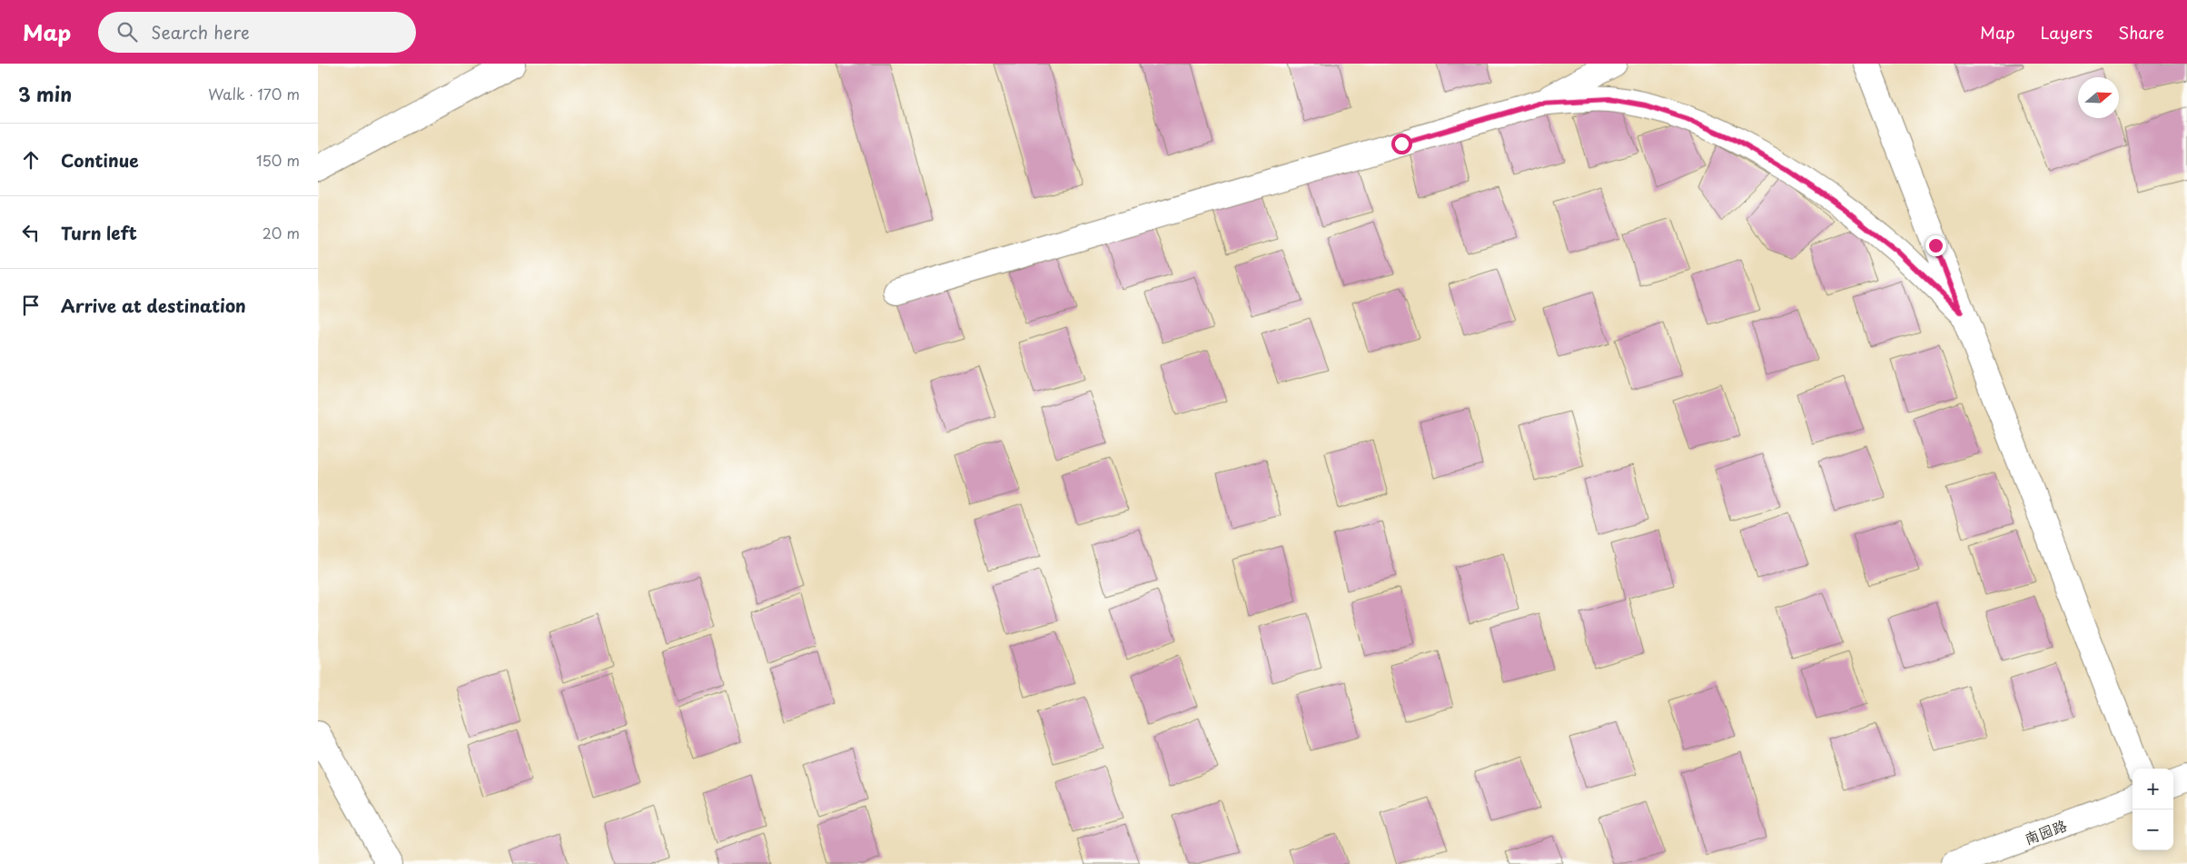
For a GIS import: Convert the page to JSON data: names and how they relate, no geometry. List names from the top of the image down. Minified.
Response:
{"streets":{"street":["南园路"]},"north":"right","page":{"header":"Map","search":"Search here","nav":["Map","Layers","Share"],"heading":["3 min","Walk · 170 m"],"list":[["Continue","150 m"],["Turn left","20 m"],"Arrive at destination"],"map_buttons":["+","−"]}}
